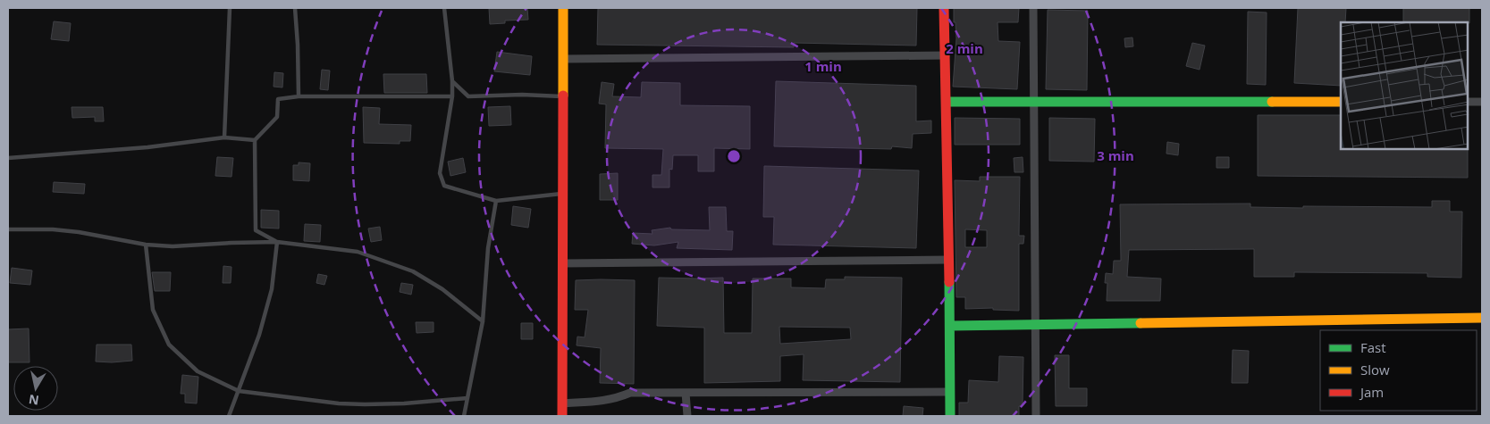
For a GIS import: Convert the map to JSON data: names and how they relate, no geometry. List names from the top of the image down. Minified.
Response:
{"legend":["Fast","Slow","Jam"],"north":"bottom","rings":["2 min","1 min","3 min"]}
